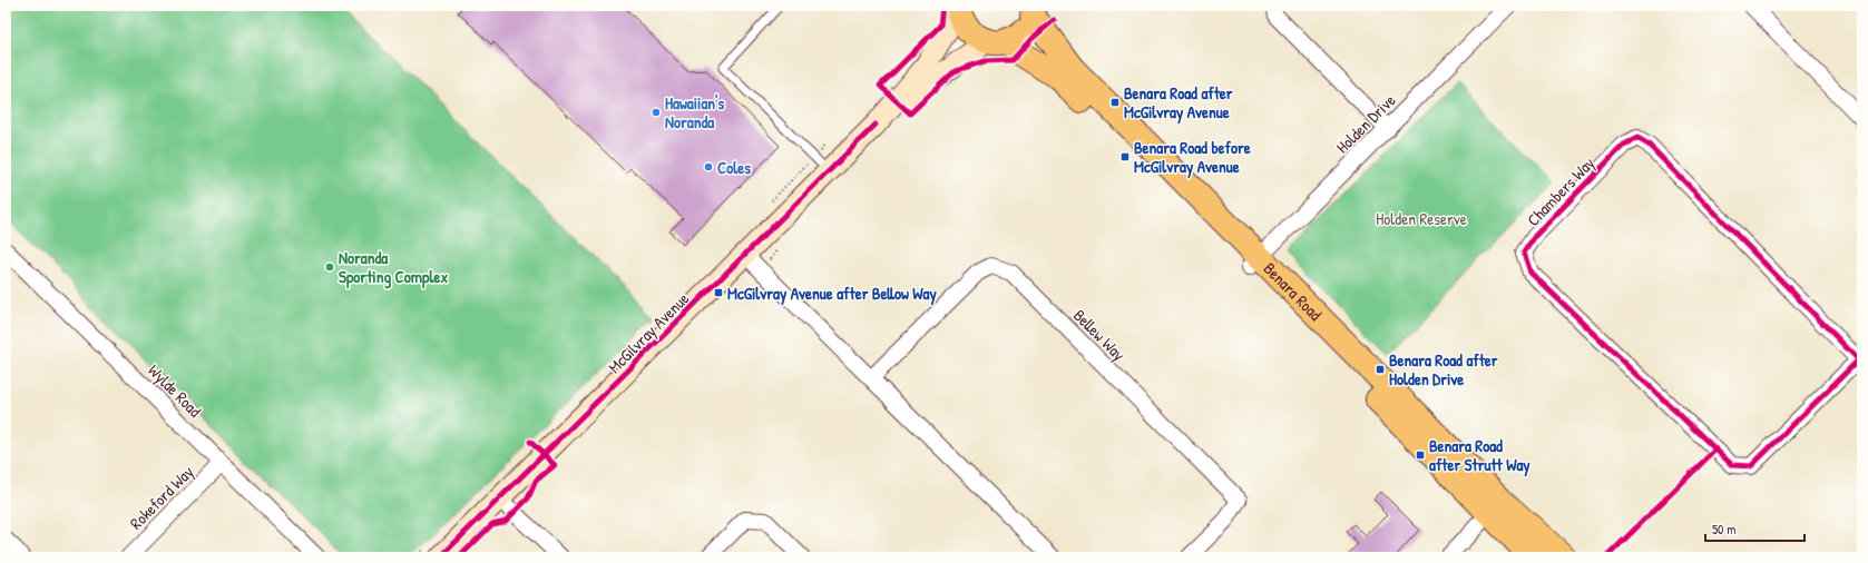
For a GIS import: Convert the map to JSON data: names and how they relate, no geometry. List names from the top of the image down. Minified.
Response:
{"streets":{"main road":["Benara Road","McGilvray Avenue"],"street":["Holden Drive","Chambers Way","Bellew Way","Wylde Road","Rokeford Way"]},"crossings":[["Holden Drive","Benara Road"],["Benara Road","McGilvray Avenue"],["Wylde Road","Rokeford Way"]],"parks":["Holden Reserve"],"places":{"transit":["Benara Road after McGilvray Avenue","Benara Road before McGilvray Avenue","McGilvray Avenue after Bellow Way","Benara Road after Holden Drive","Benara Road after Strutt Way"],"other":["Hawaiian's Noranda","Coles","Noranda Sporting Complex"]},"scale_bar":"50 m"}
